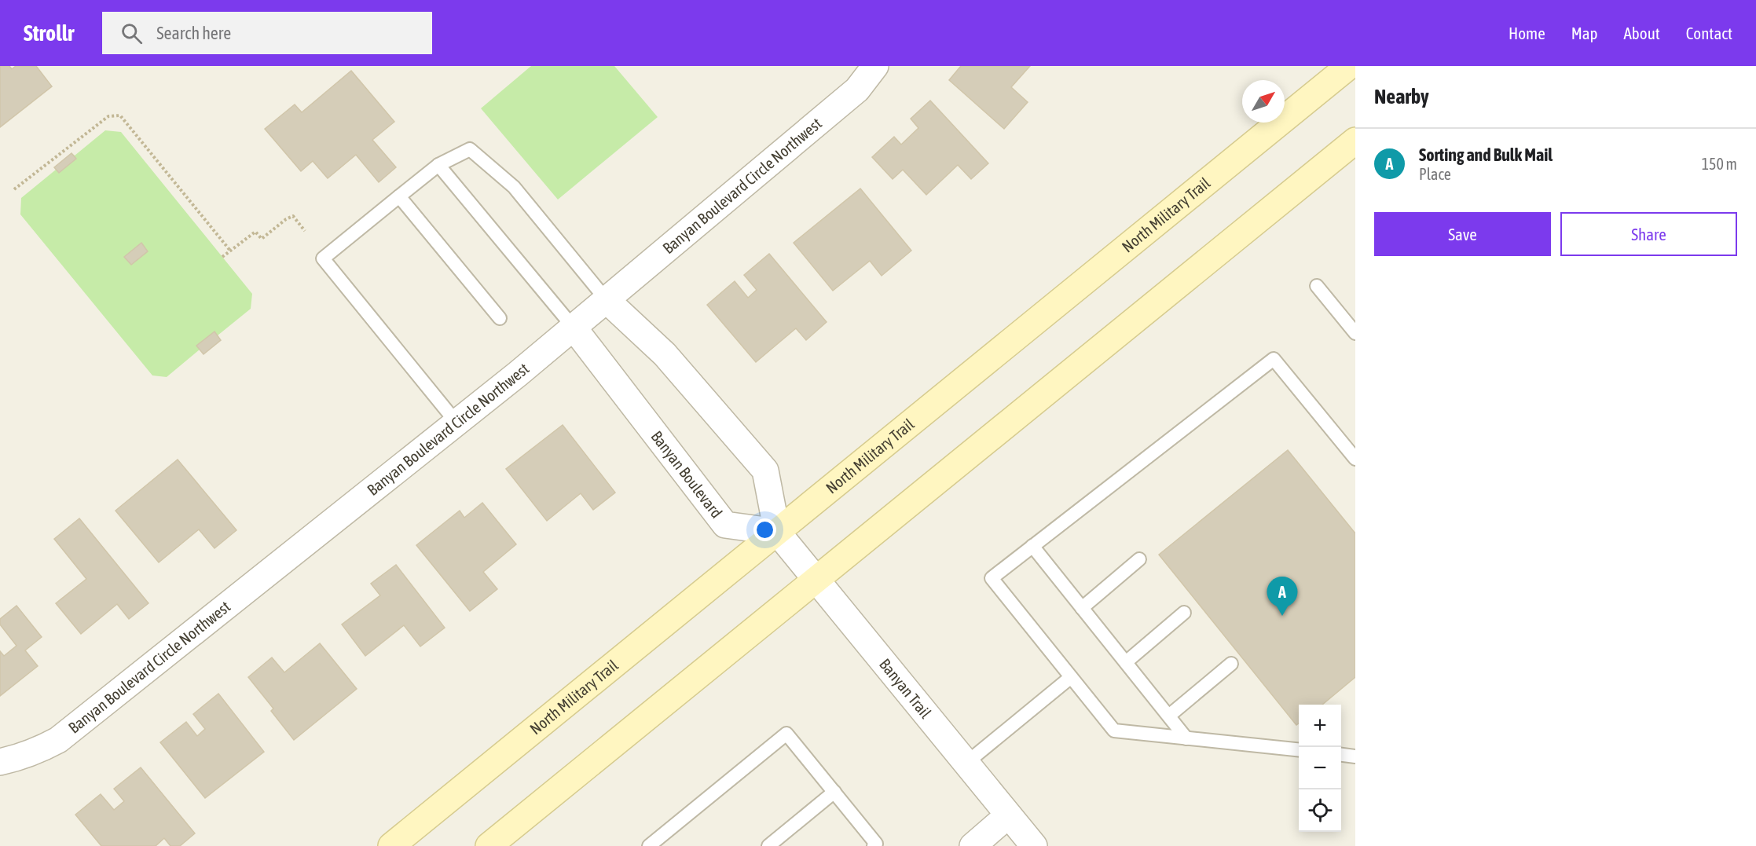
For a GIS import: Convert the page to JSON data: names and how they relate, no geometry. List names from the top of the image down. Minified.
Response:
{"streets":{"main road":["North Military Trail"],"street":["Banyan Boulevard Circle Northwest","Banyan Boulevard","Banyan Trail"]},"crossings":[["Banyan Boulevard Circle Northwest","Banyan Boulevard"],["North Military Trail","Banyan Boulevard"],["North Military Trail","Banyan Trail"],["Banyan Boulevard","Banyan Trail"]],"north":"top right","page":{"header":"Strollr","search":"Search here","nav":["Home","Map","About","Contact"],"heading":"Nearby","list":[{"mark":"A","name":"Sorting and Bulk Mail","note":"Place","value":"150 m"}],"buttons":["Save","Share"],"pins":"A","map_buttons":["+","−"]}}
